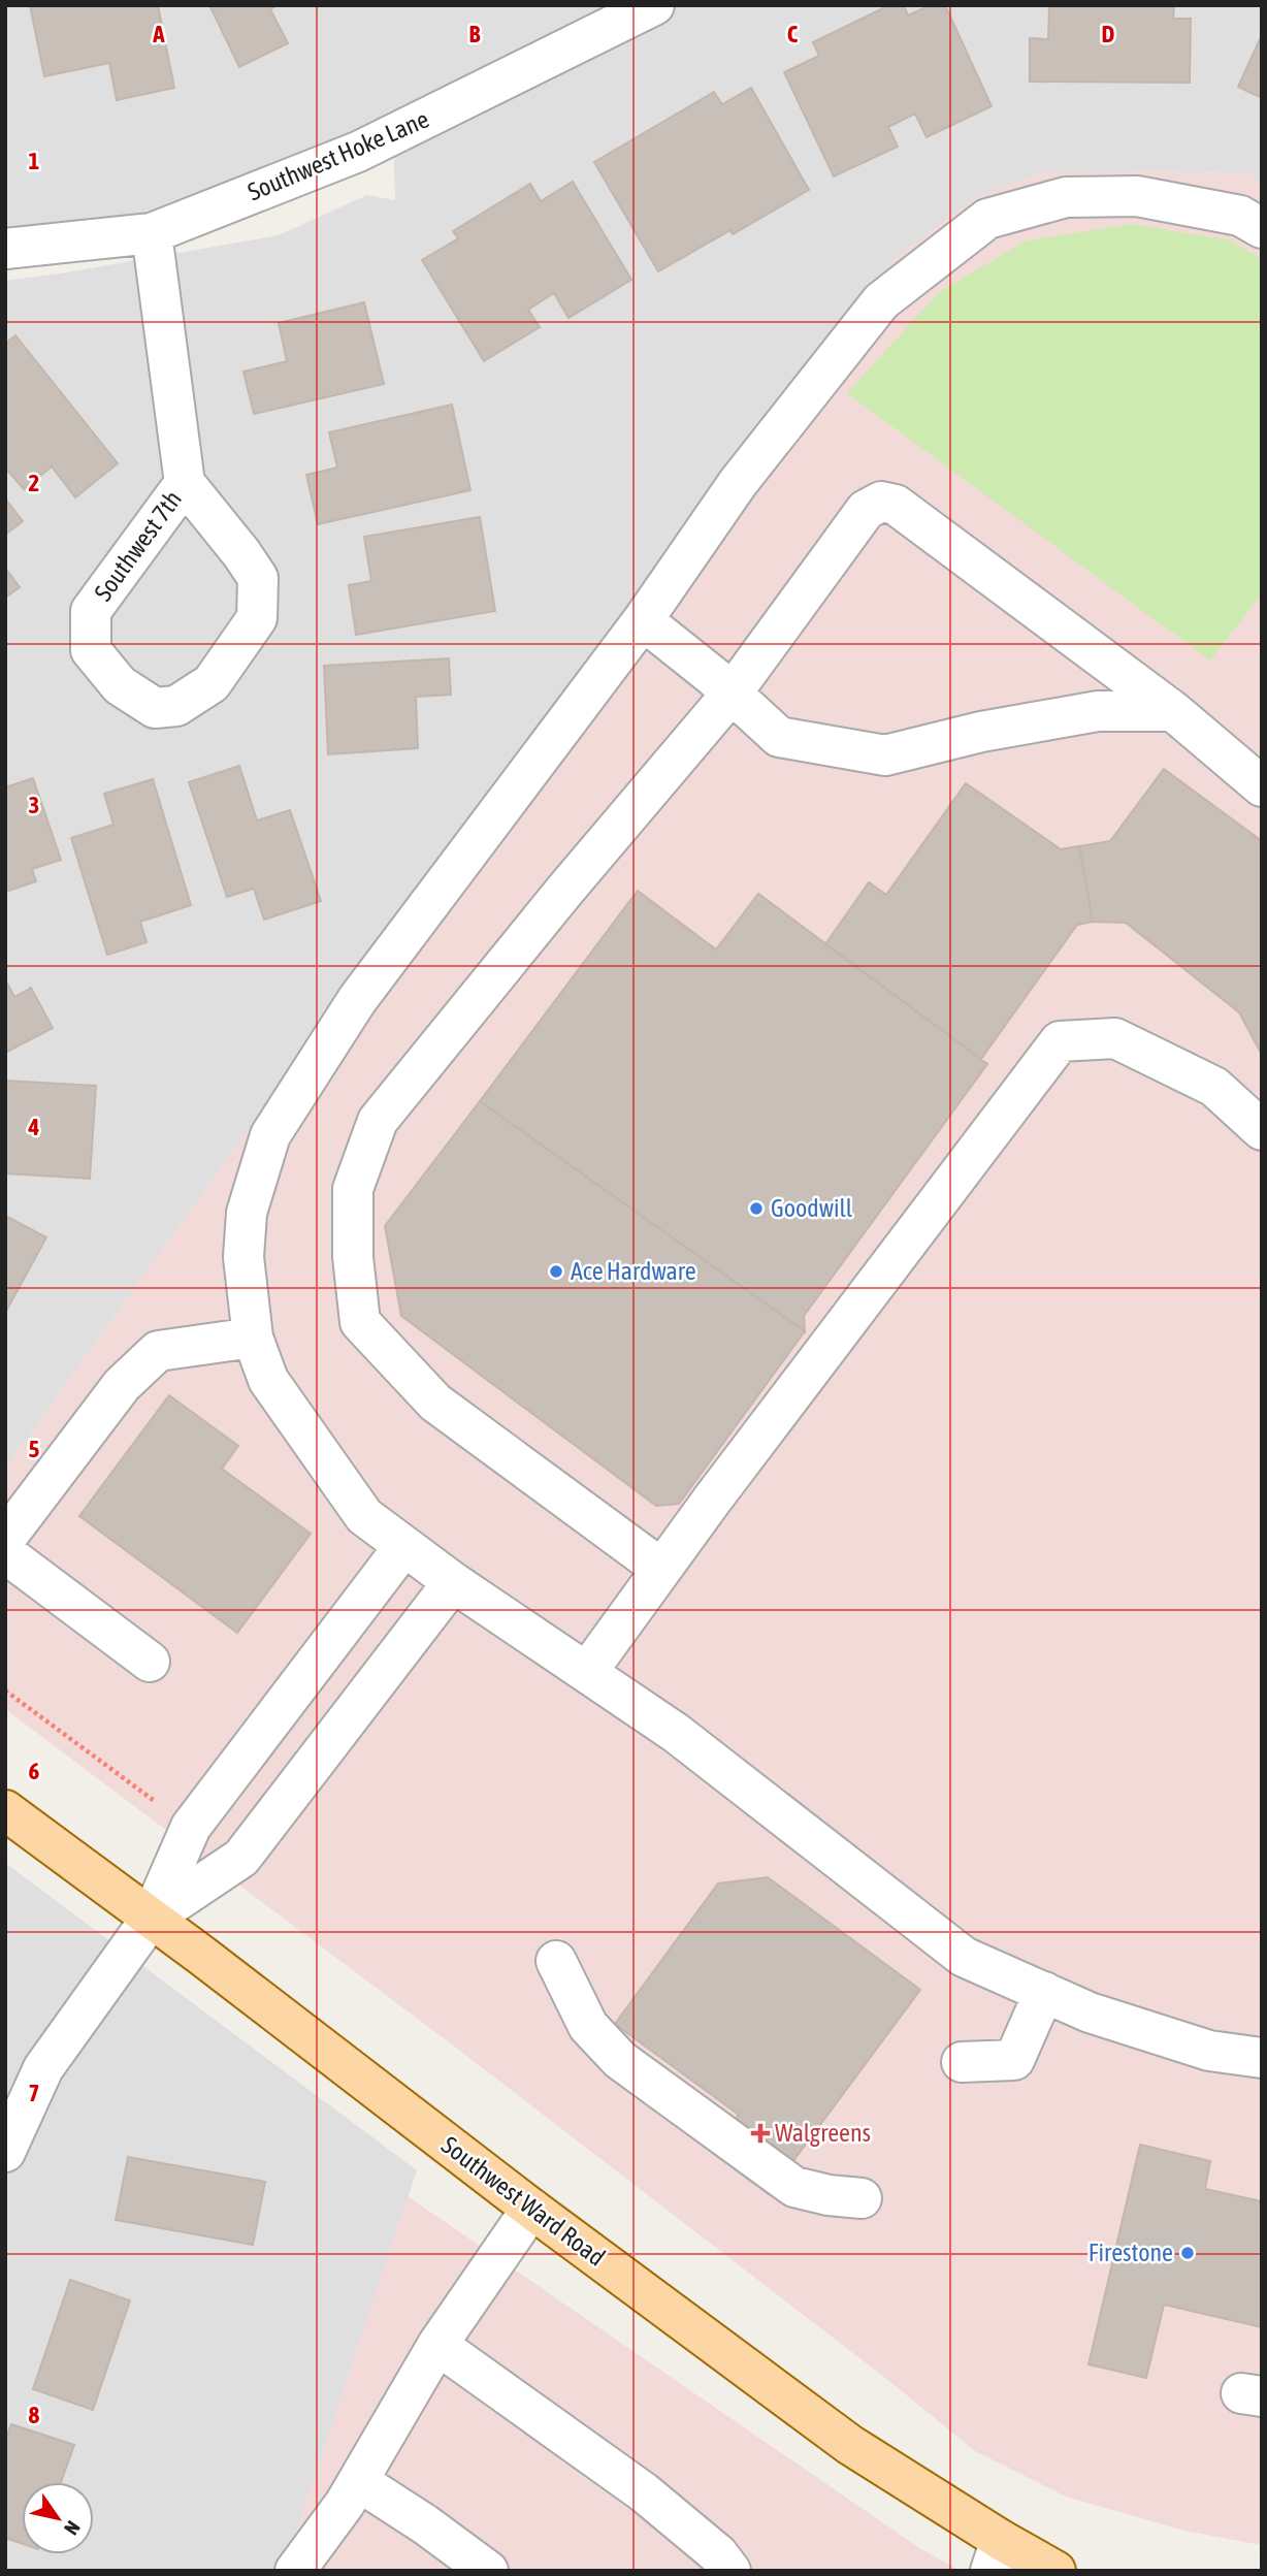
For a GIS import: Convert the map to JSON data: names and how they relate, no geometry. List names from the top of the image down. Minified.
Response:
{"streets":{"main road":["Southwest Ward Road"],"street":["Southwest Hoke Lane","Southwest 7th"]},"crossings":[["Southwest Hoke Lane","Southwest 7th"]],"places":{"other":["Goodwill","Ace Hardware","Firestone"],"health":["Walgreens"]},"north":"bottom right","grid":{"columns":["A","B","C","D"],"rows":["1","2","3","4","5","6","7","8"]}}
